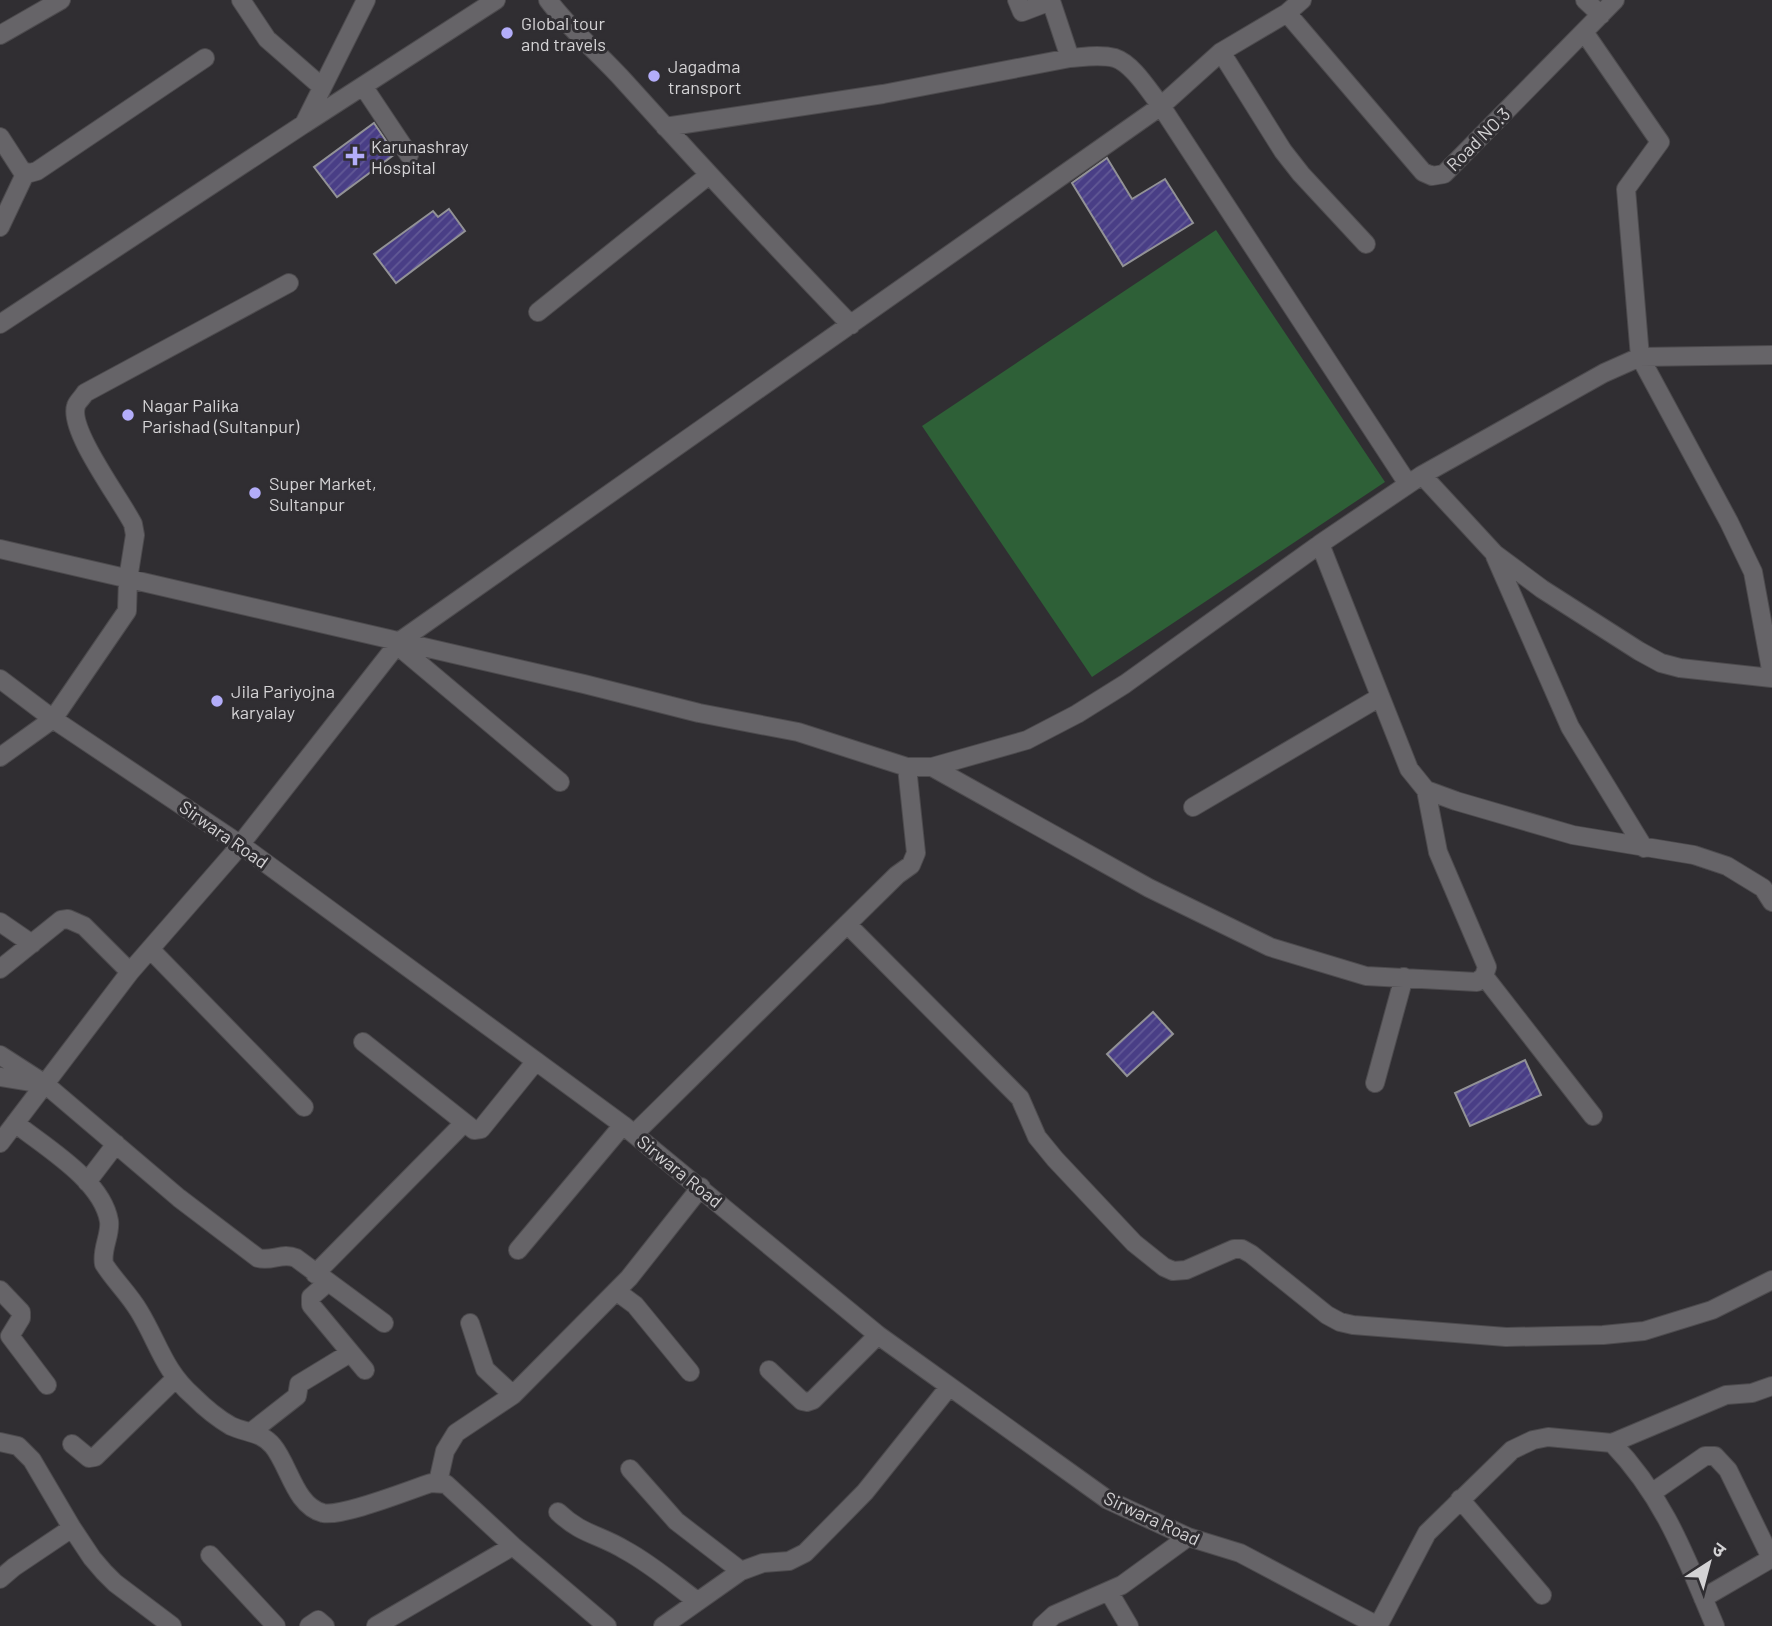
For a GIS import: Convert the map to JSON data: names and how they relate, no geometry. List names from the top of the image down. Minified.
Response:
{"streets":{"street":["Road NO.3","Sirwara Road"]},"places":{"other":["Global tour and travels","Jagadma transport","Nagar Palika Parishad (Sultanpur)","Super Market, Sultanpur","Jila Pariyojna karyalay"],"health":["Karunashray Hospital"]},"north":"top right"}
